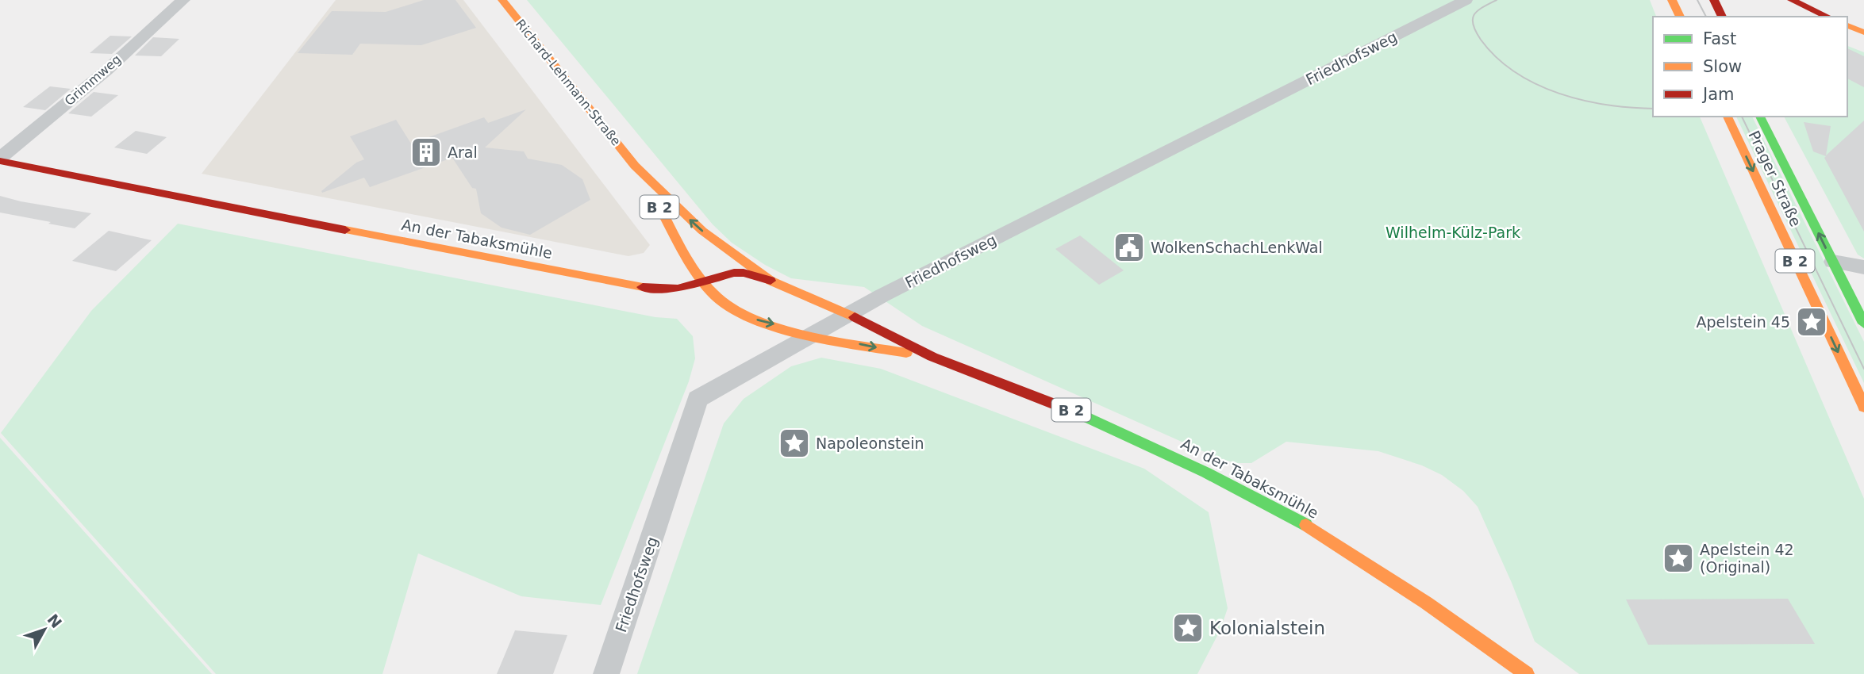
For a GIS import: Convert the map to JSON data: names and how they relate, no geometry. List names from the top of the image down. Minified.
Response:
{"streets":{"main road":["Richard-Lehmann-Straße","Prager Straße","B 2","An der Tabaksmühle"],"street":["Friedhofsweg","Grimmweg"]},"crossings":[["Friedhofsweg","Richard-Lehmann-Straße"],["Friedhofsweg","An der Tabaksmühle"],["Grimmweg","An der Tabaksmühle"],["Richard-Lehmann-Straße","An der Tabaksmühle"]],"parks":["Wilhelm-Külz-Park"],"places":{"building":["Aral"],"public building":["WolkenSchachLenkWal"],"place":["Apelstein 45","Napoleonstein","Apelstein 42 (Original)","Kolonialstein"]},"legend":["Fast","Slow","Jam"],"north":"top right"}
